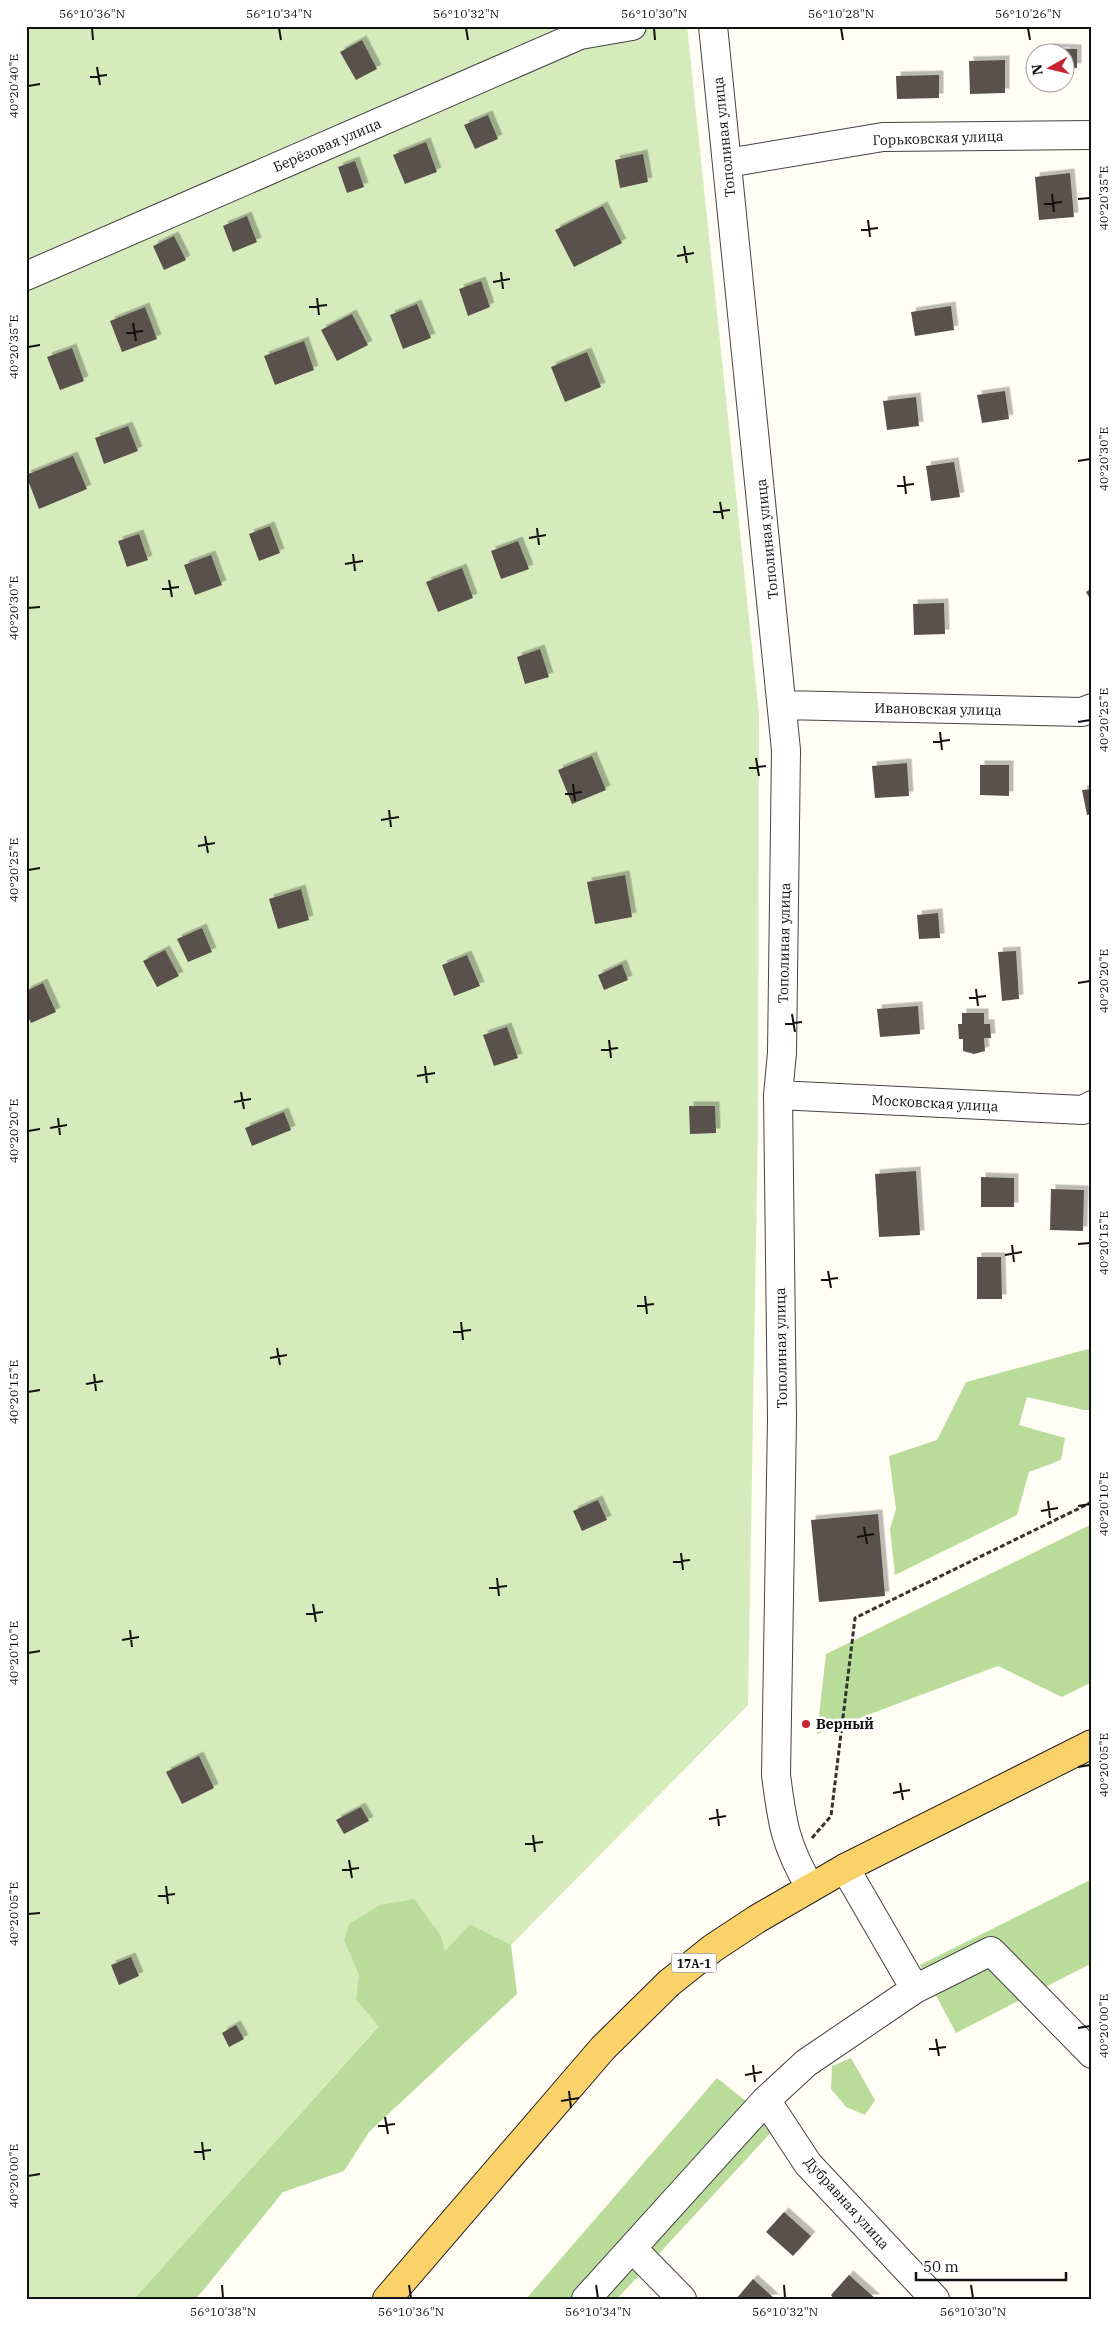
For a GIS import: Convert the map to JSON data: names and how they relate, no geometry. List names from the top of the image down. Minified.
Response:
{"streets":{"main road":["17А-1"],"street":["Тополиная улица","Горьковская улица","Берёзовая улица","Ивановская улица","Московская улица","Дубравная улица"]},"crossings":[["Тополиная улица","Горьковская улица"],["Тополиная улица","Ивановская улица"],["Тополиная улица","Московская улица"],["Тополиная улица","17А-1"]],"places":["Верный"],"scale_bar":"50 m","north":"left","coordinates":["56°10'36\"N","56°10'34\"N","56°10'32\"N","56°10'30\"N","56°10'28\"N","56°10'26\"N","40°20'40\"E","40°20'35\"E","40°20'30\"E","40°20'25\"E","40°20'20\"E","40°20'15\"E","40°20'10\"E","40°20'05\"E","40°20'00\"E","56°10'38\"N"]}
